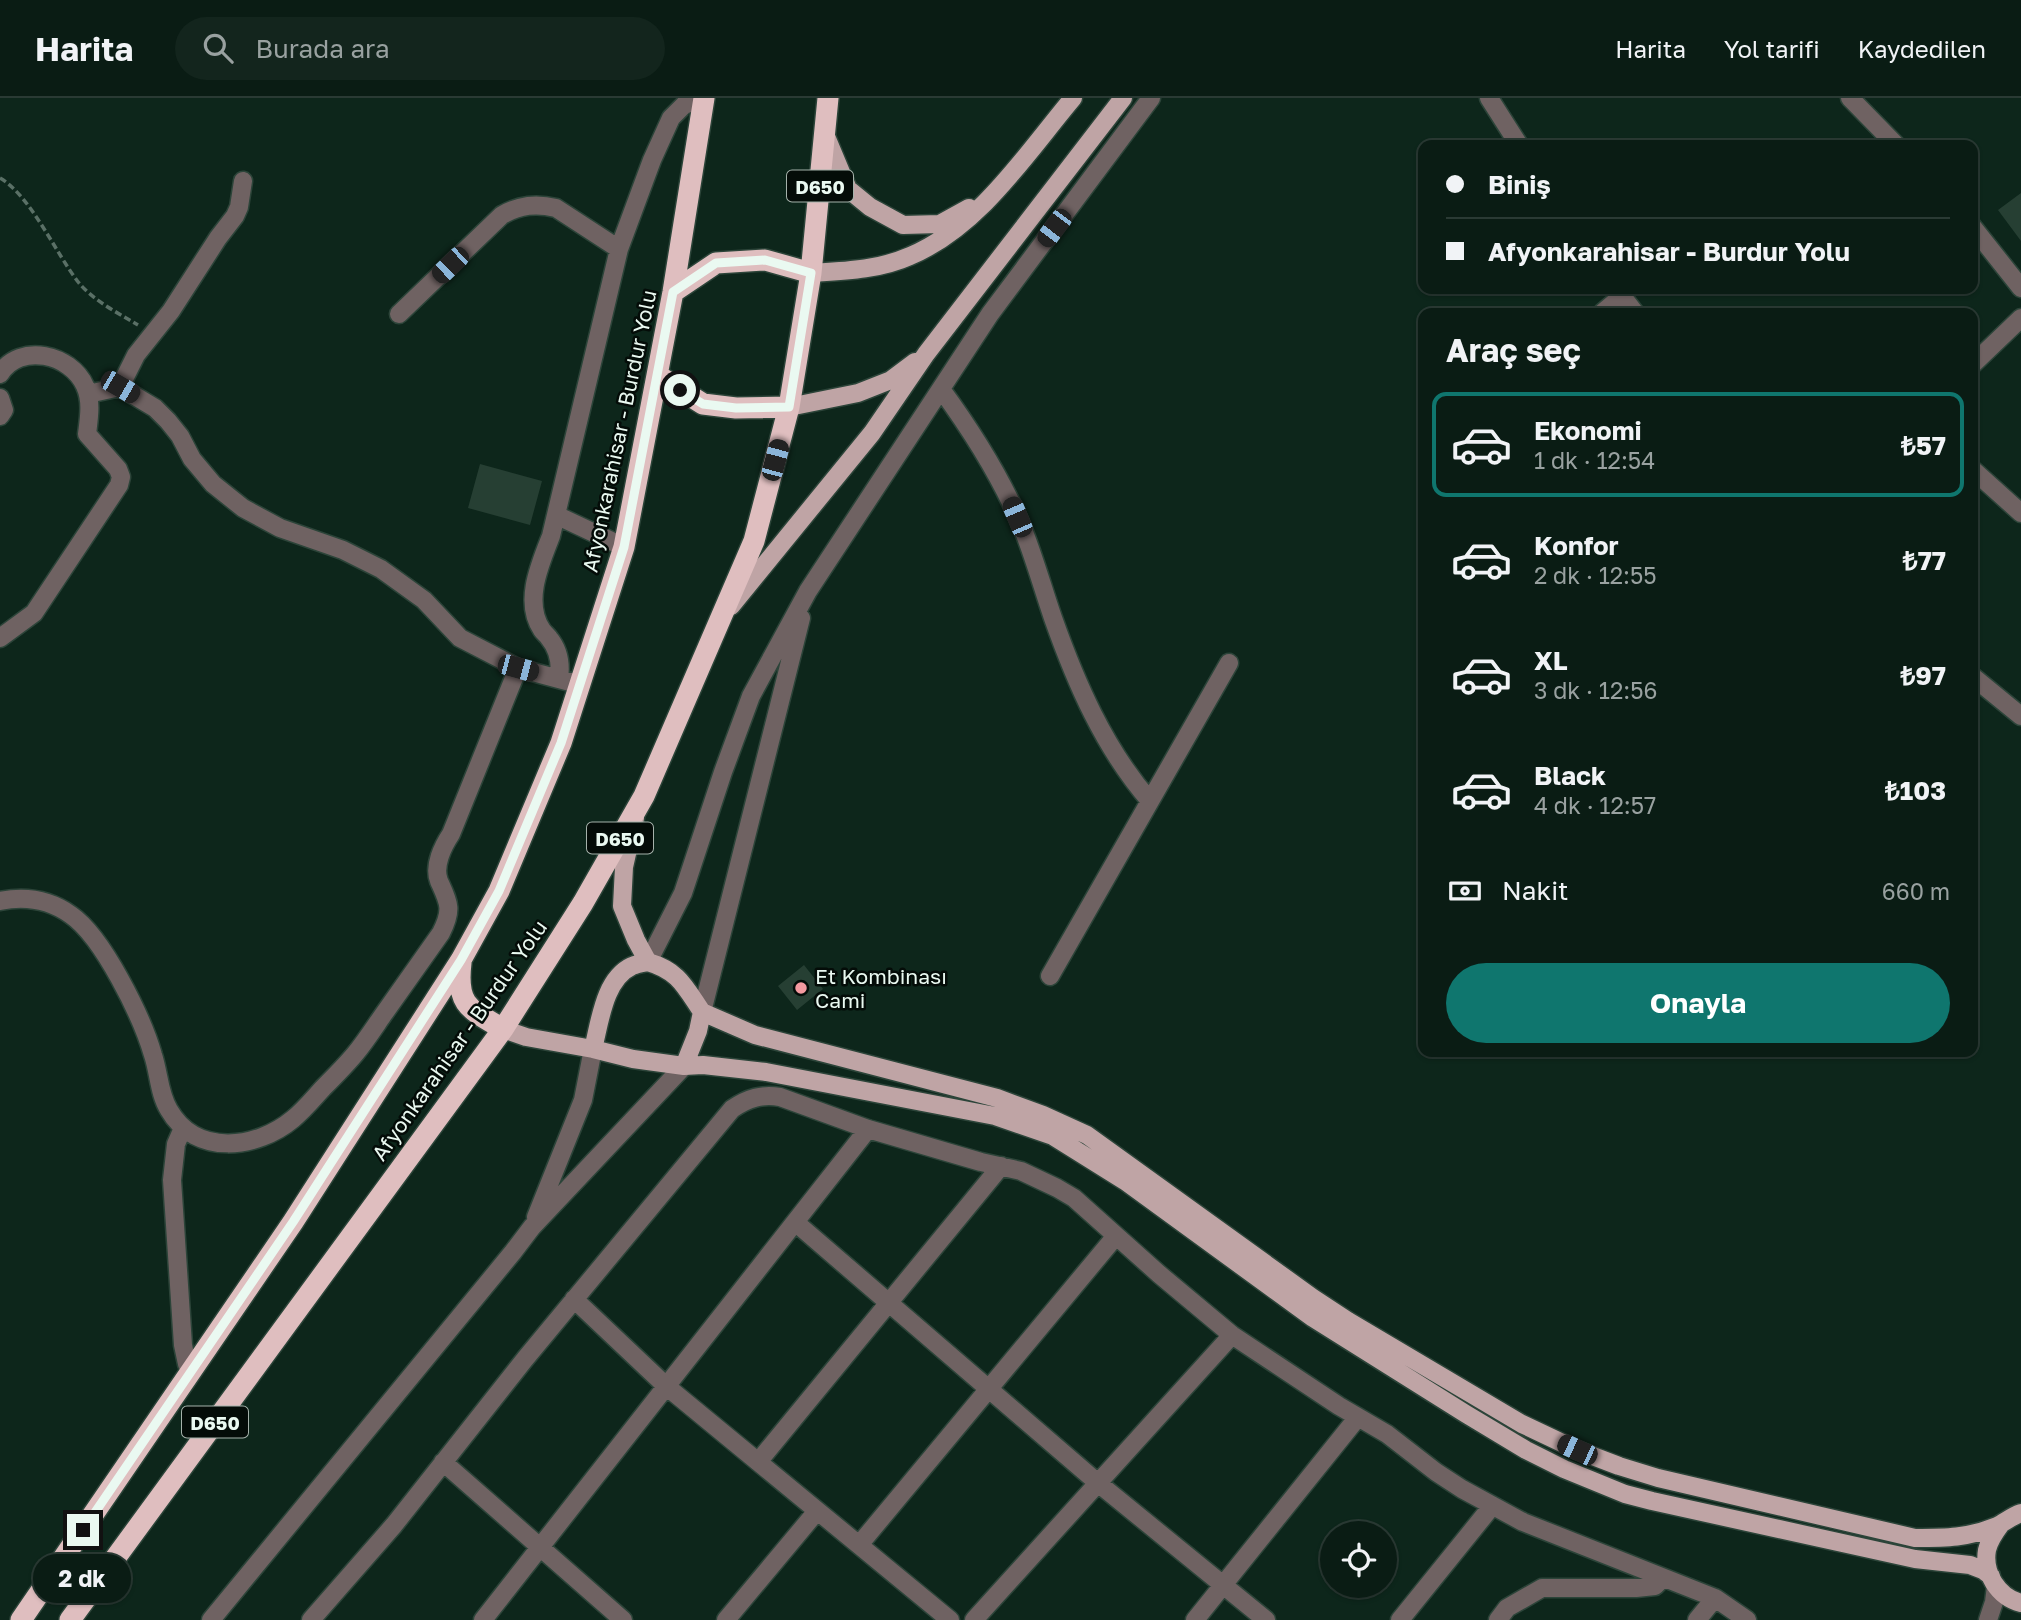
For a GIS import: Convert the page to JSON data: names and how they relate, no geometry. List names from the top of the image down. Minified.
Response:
{"streets":{"highway":["D650","Afyonkarahisar - Burdur Yolu"]},"places":["Et Kombinası Cami"],"page":{"header":"Harita","search":"Burada ara","nav":["Harita","Yol tarifi","Kaydedilen"],"banner":["Biniş","Afyonkarahisar - Burdur Yolu"],"heading":"Araç seç","list":[{"name":"Ekonomi","note":"1 dk · 12:54","value":"₺57"},{"name":"Konfor","note":"2 dk · 12:55","value":"₺77"},{"name":"XL","note":"3 dk · 12:56","value":"₺97"},{"name":"Black","note":"4 dk · 12:57","value":"₺103"}],"pay":["Nakit","660 m"],"buttons":"Onayla","bubble":"2 dk"}}
